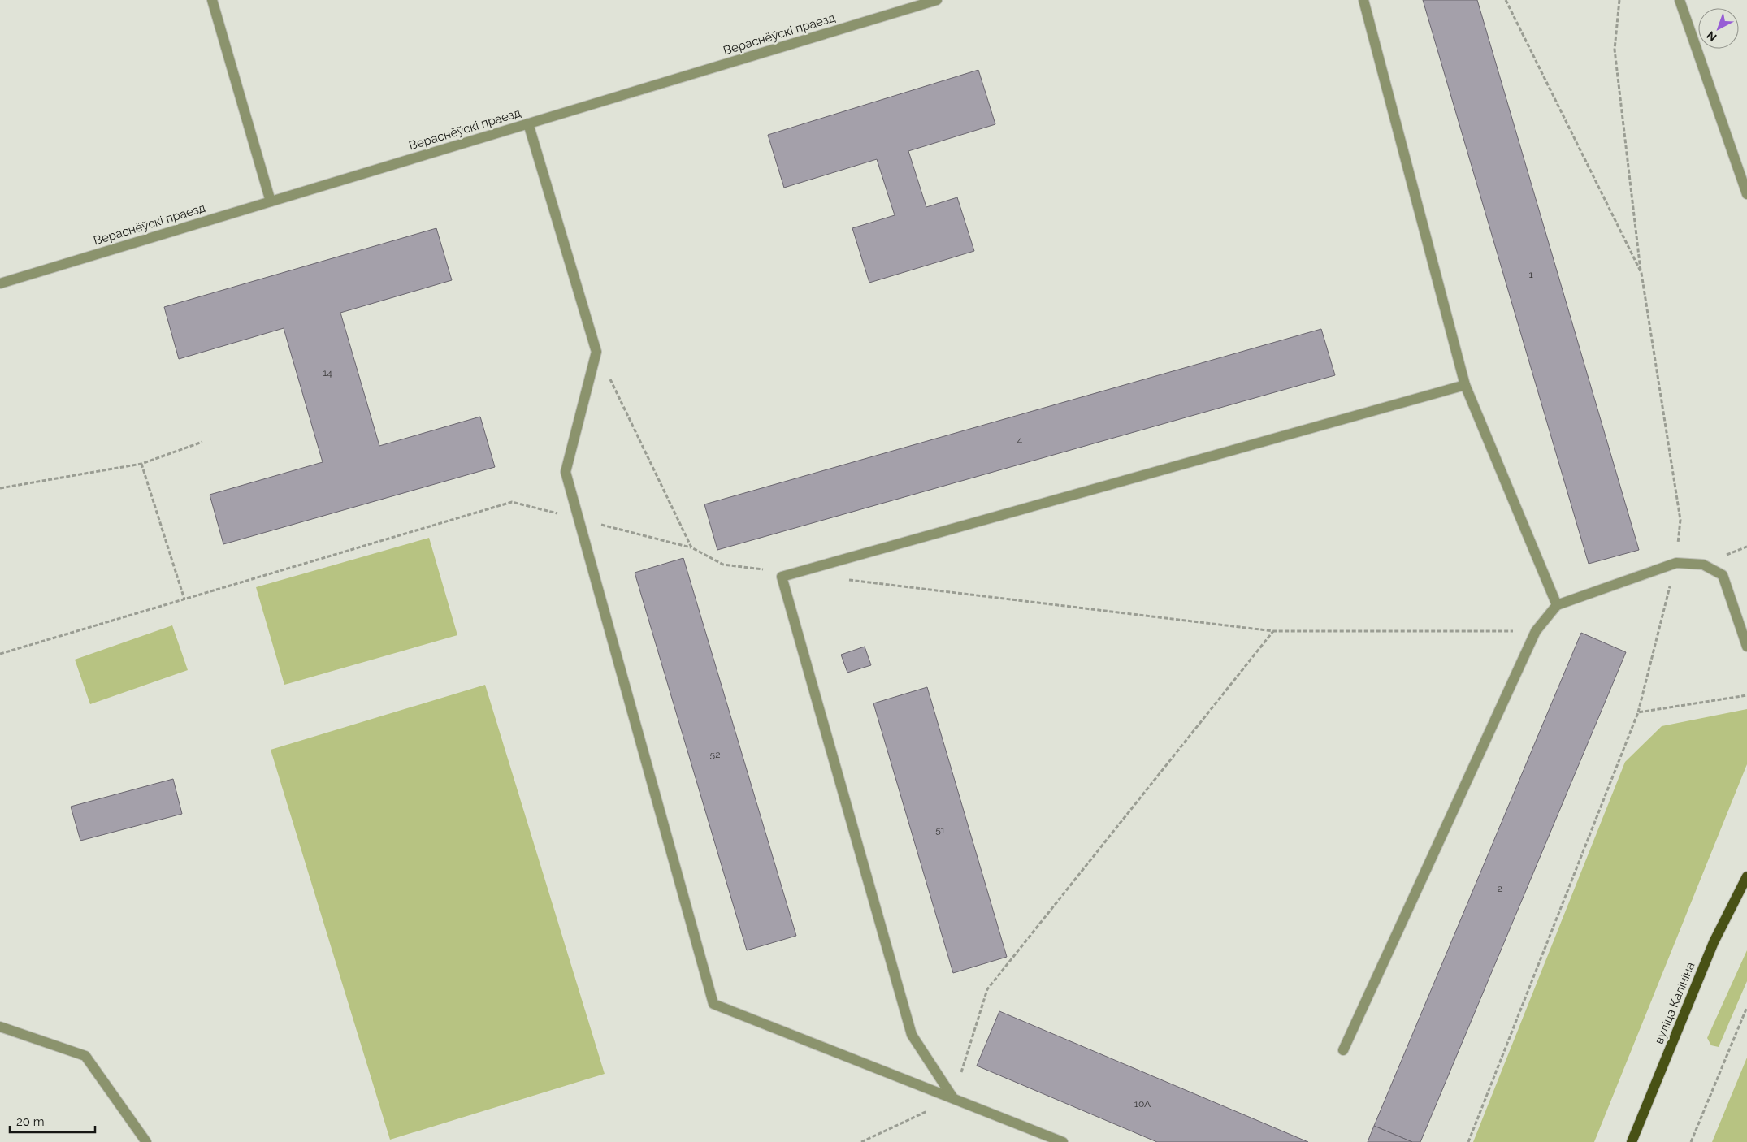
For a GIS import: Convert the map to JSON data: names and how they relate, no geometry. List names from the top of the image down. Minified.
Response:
{"streets":{"main road":["вуліца Калініна"],"street":["Вераснёўскі праезд"]},"house_numbers":["1","14","4","52","51","2","10А"],"scale_bar":"20 m","north":"bottom left"}
